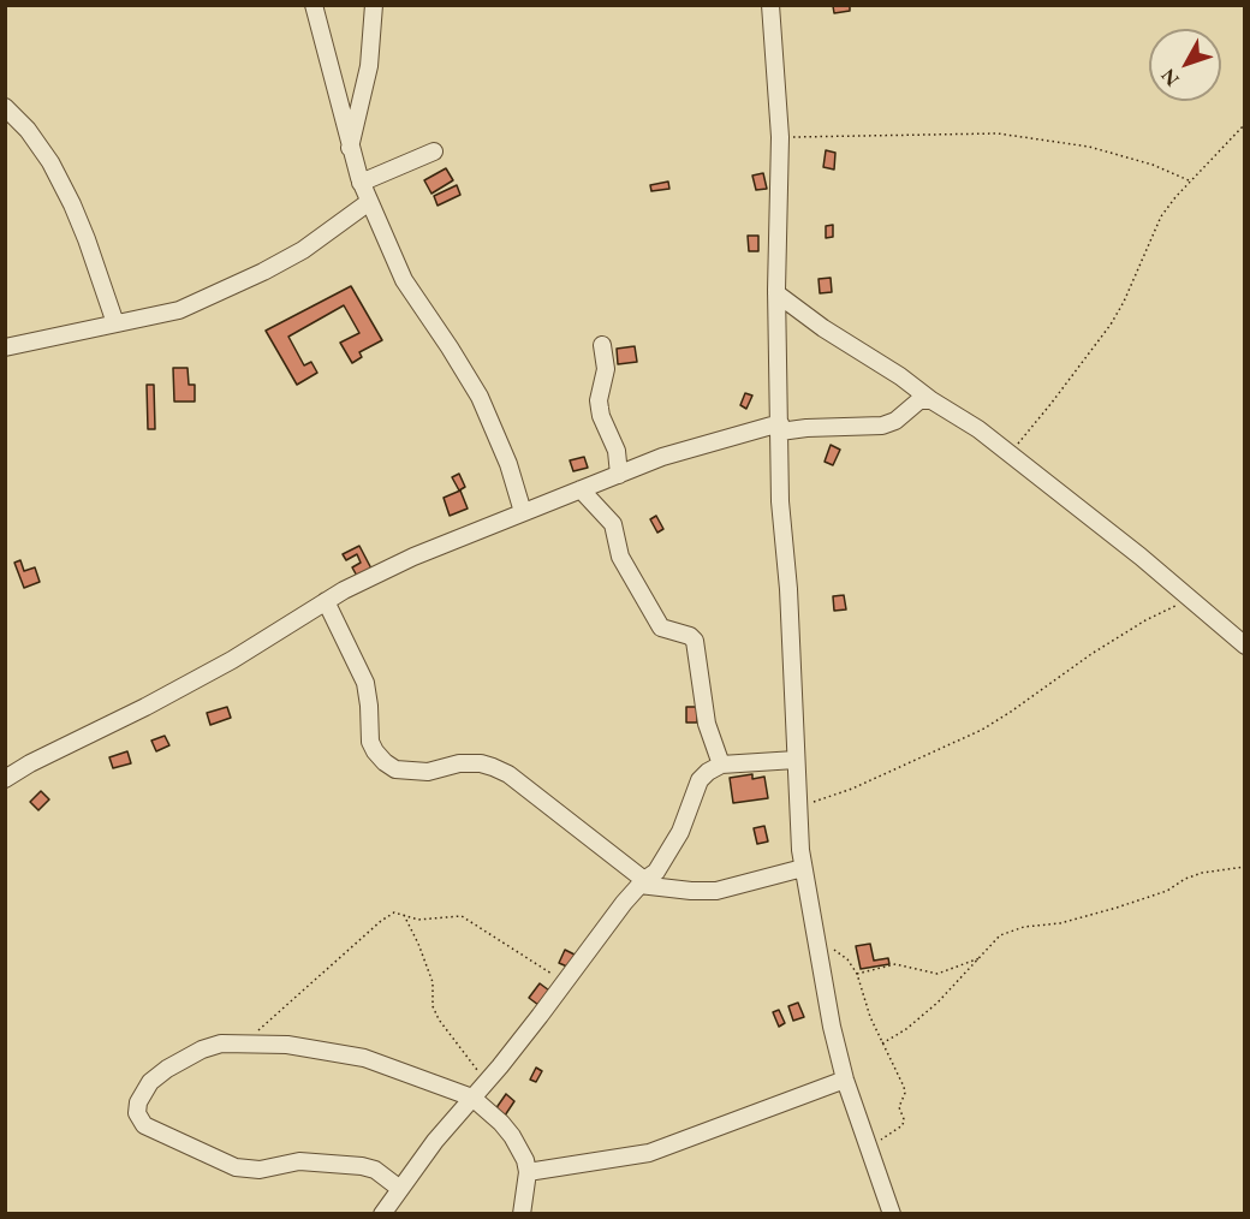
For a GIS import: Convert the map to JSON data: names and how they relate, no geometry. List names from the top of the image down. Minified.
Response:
{"north":"bottom left"}
